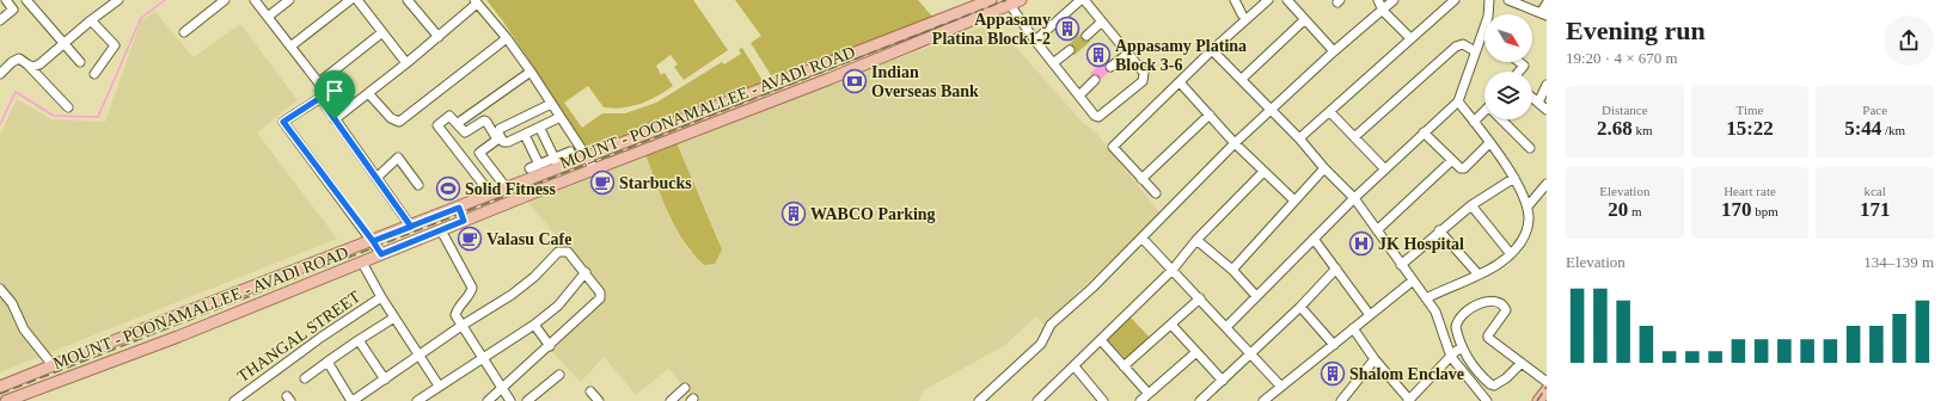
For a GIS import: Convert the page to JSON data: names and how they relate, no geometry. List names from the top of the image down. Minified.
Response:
{"streets":{"main road":["MOUNT - POONAMALLEE - AVADI ROAD"],"street":["THANGAL STREET"]},"places":{"building":["Appasamy Platina Block1-2","Appasamy Platina Block 3-6","WABCO Parking","Shalom Enclave"],"bank":["Indian Overseas Bank"],"cafe":["Starbucks","Valasu Cafe"],"sports":["Solid Fitness"],"hospital":["JK Hospital"]},"north":"bottom right","page":{"heading":["Evening run","19:20 · 4 × 670 m"],"stats":[["Distance","2.68 km"],["Time","15:22"],["Pace","5:44 /km"],["Elevation","20 m"],["Heart rate","170 bpm"],["kcal","171"]],"chart":["Elevation","134–139 m"]}}
